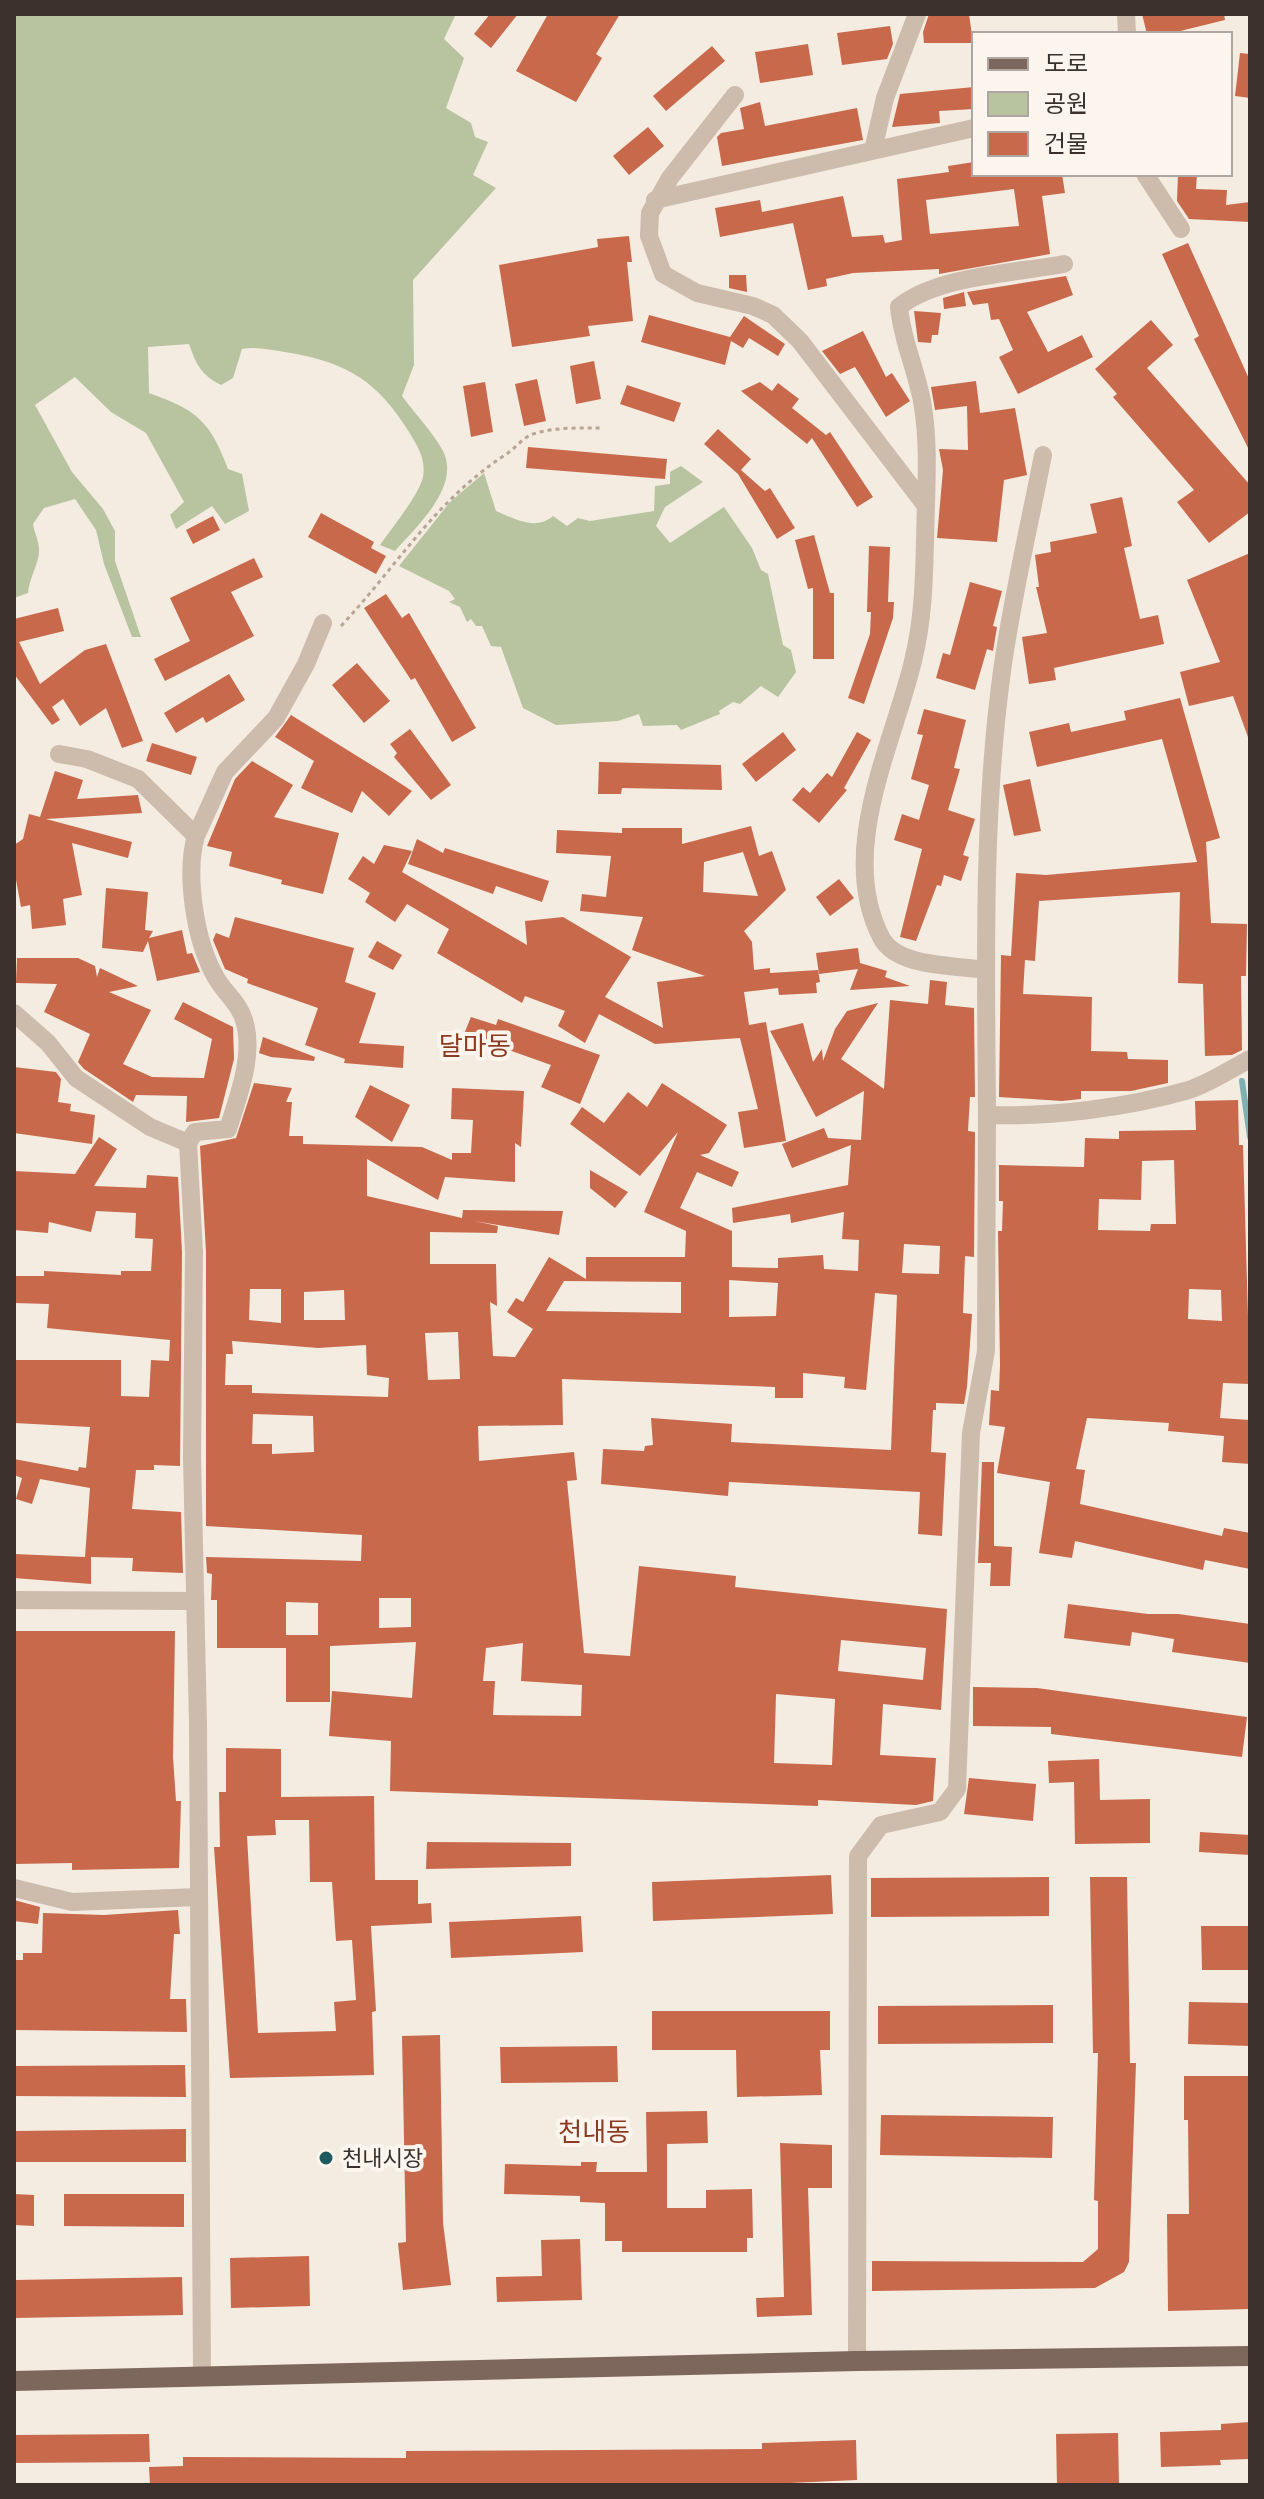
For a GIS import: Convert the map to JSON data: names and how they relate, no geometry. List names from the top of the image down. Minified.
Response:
{"districts":["달마동","천내동"],"places":["천내시장"],"legend":["도로","공원","건물"]}
